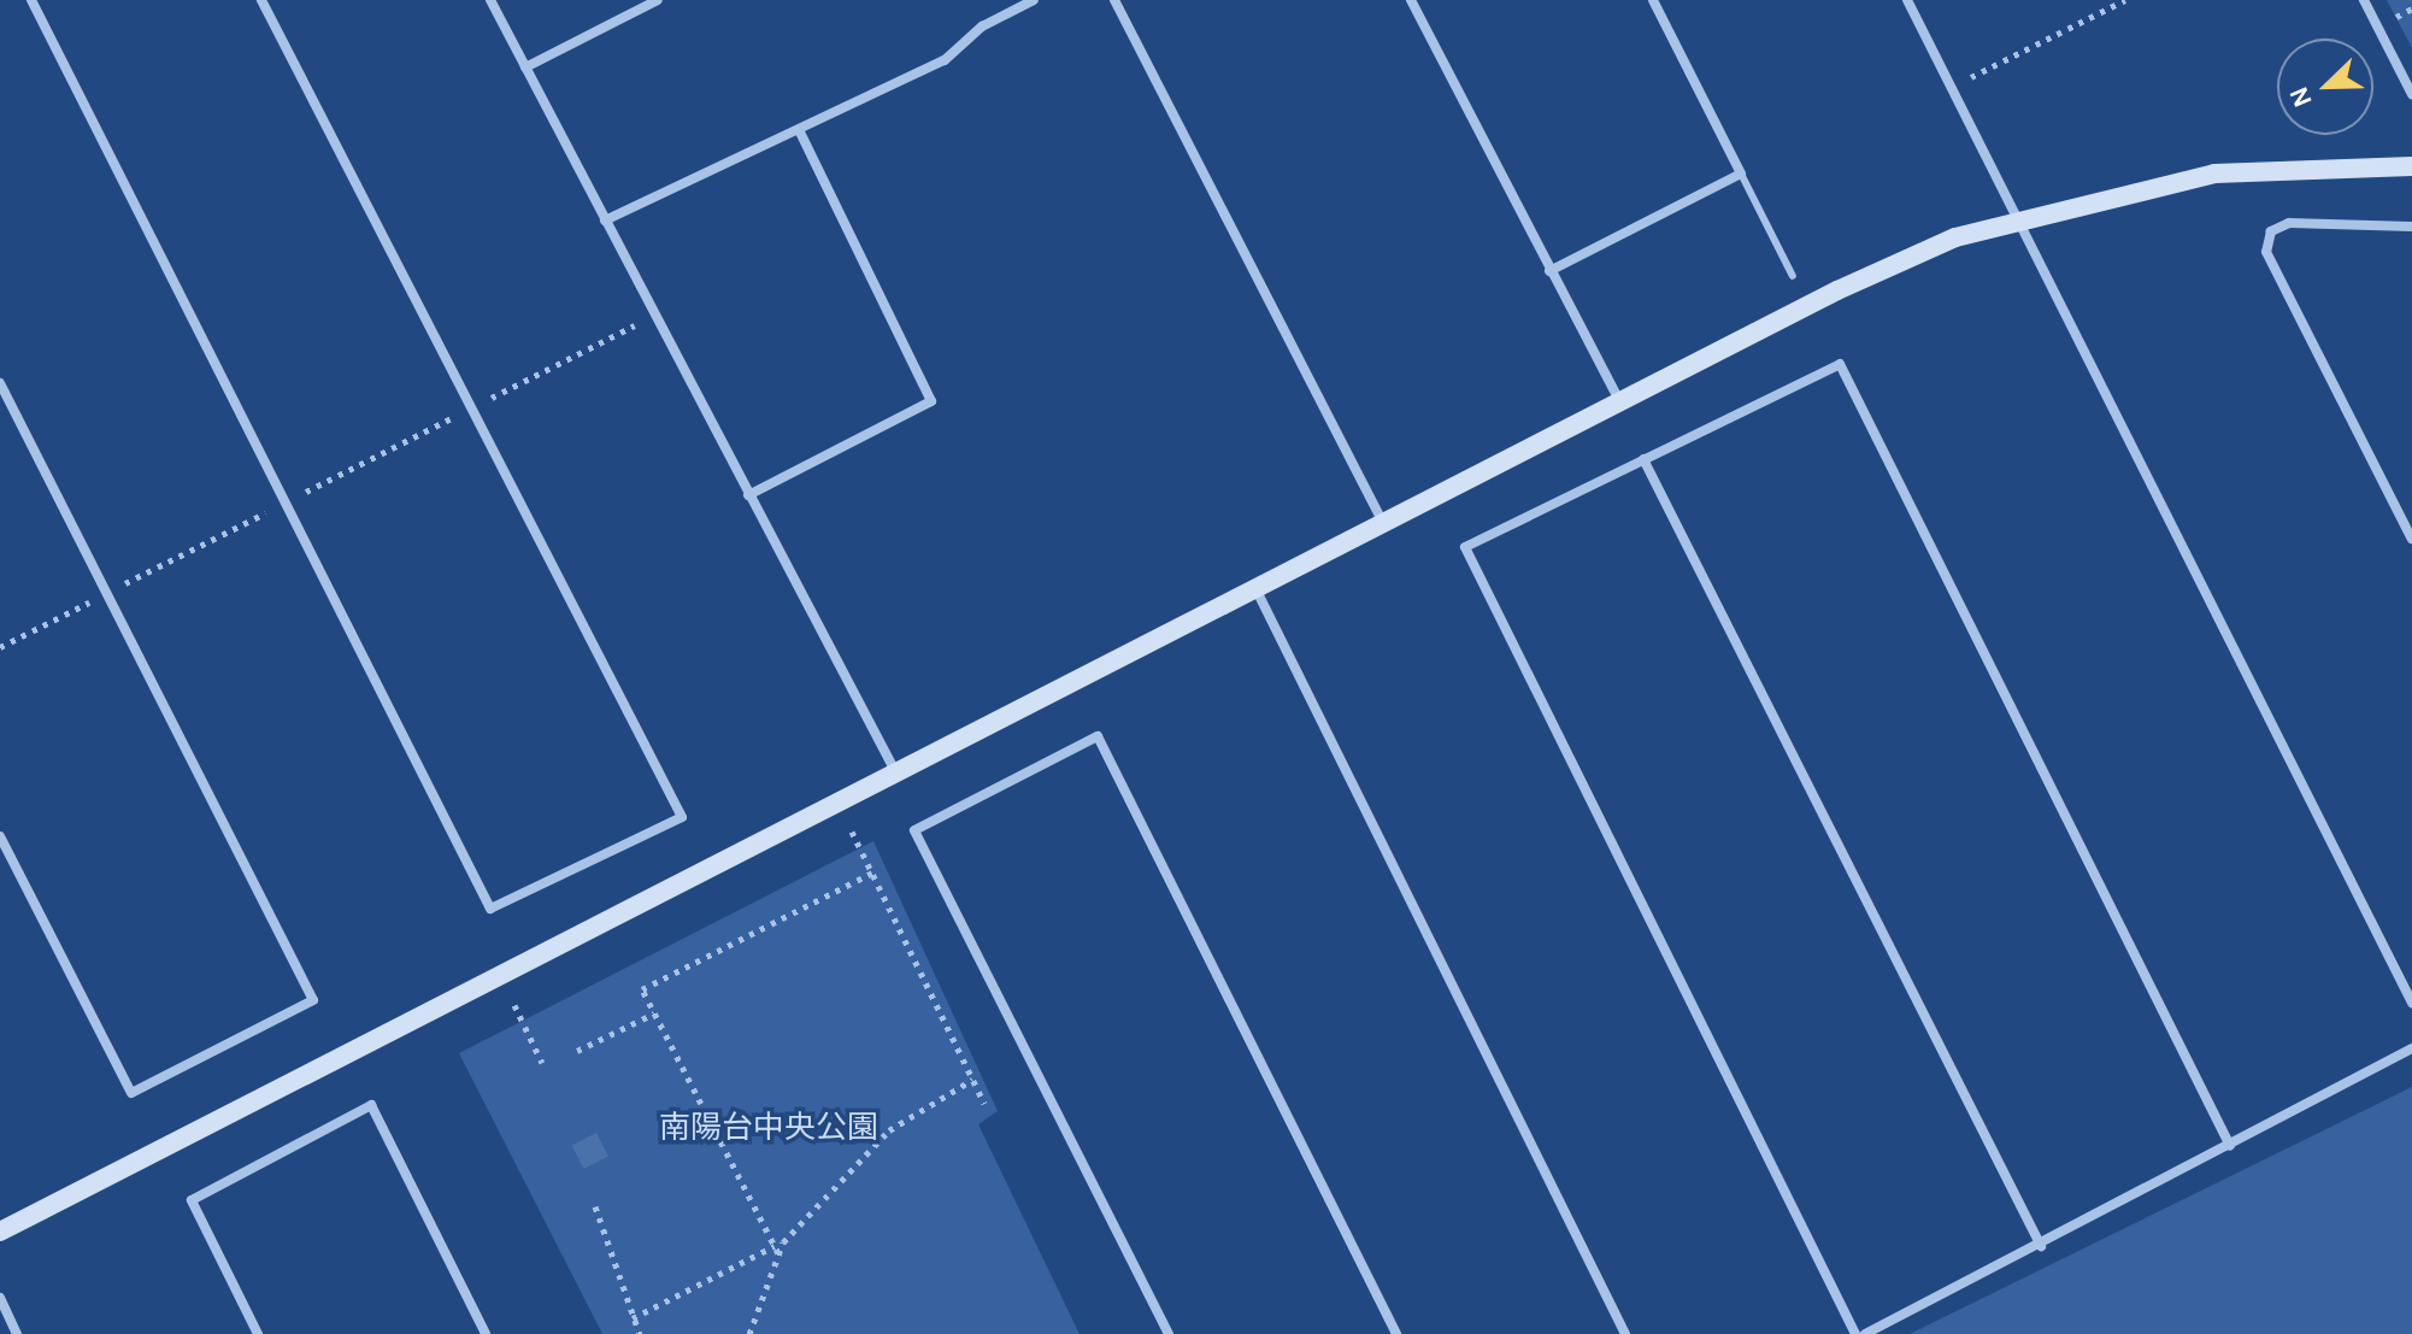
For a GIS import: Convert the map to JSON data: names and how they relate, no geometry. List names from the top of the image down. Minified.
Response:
{"parks":["南陽台中央公園"],"north":"bottom left"}
